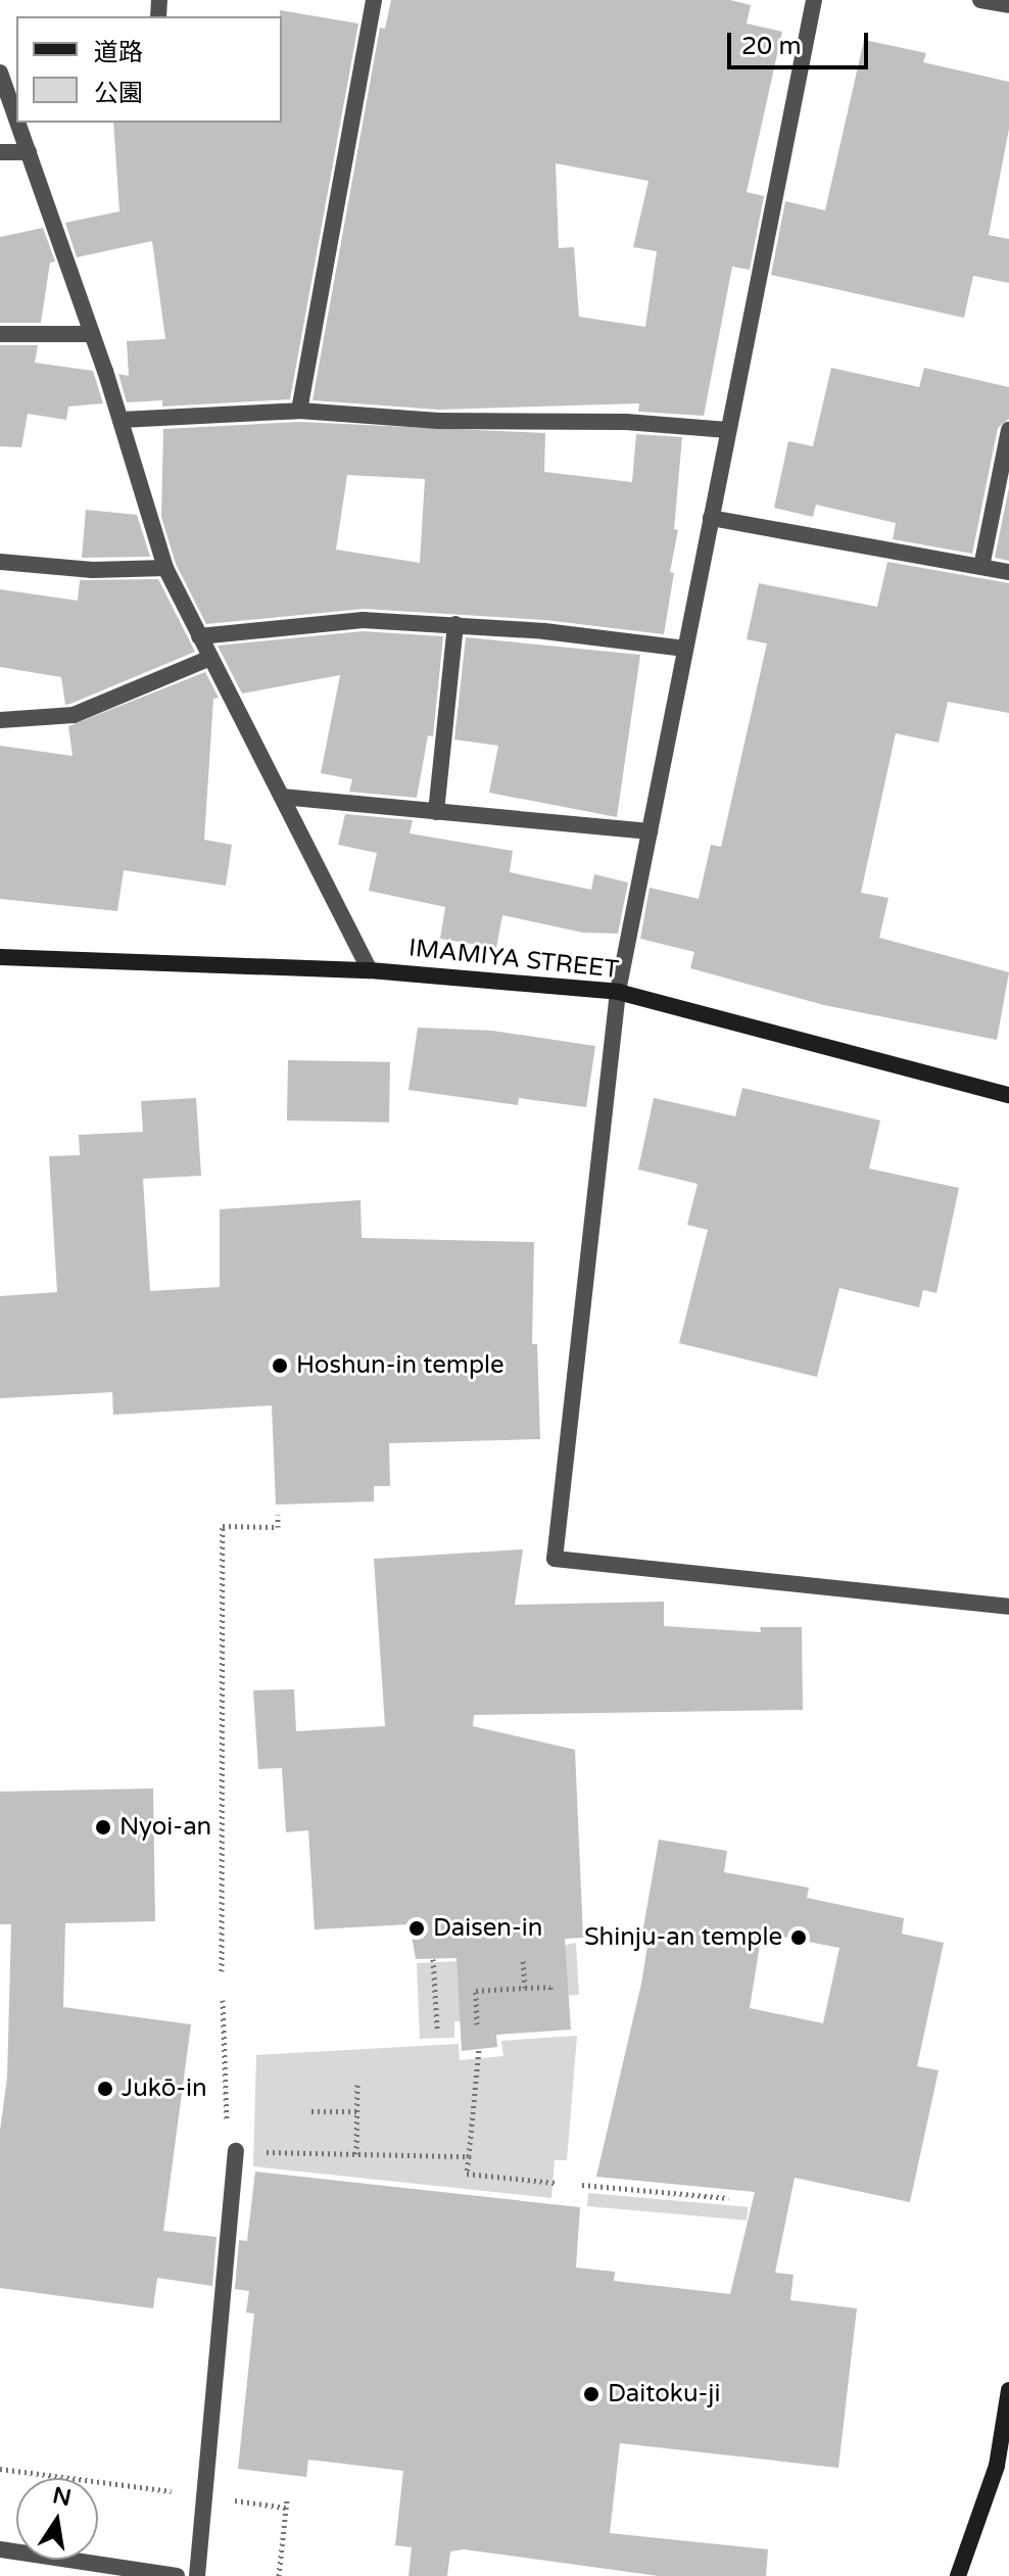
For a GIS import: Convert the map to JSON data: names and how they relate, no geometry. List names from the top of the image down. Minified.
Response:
{"streets":{"street":["IMAMIYA STREET"]},"places":["Hoshun-in temple","Nyoi-an","Daisen-in","Shinju-an temple","Jukō-in","Daitoku-ji"],"legend":["道路","公園"],"scale_bar":"20 m","north":"top"}
